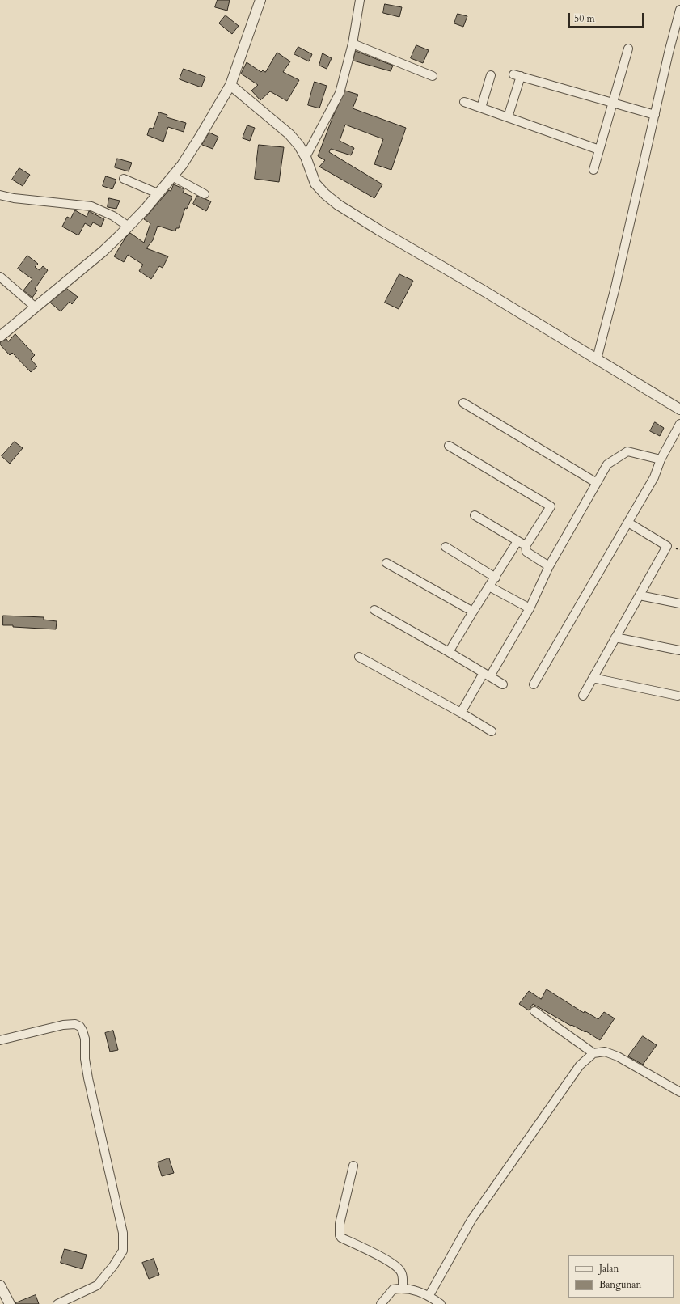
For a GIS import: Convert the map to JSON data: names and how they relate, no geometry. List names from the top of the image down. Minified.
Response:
{"legend":["Jalan","Bangunan"],"scale_bar":"50 m"}
